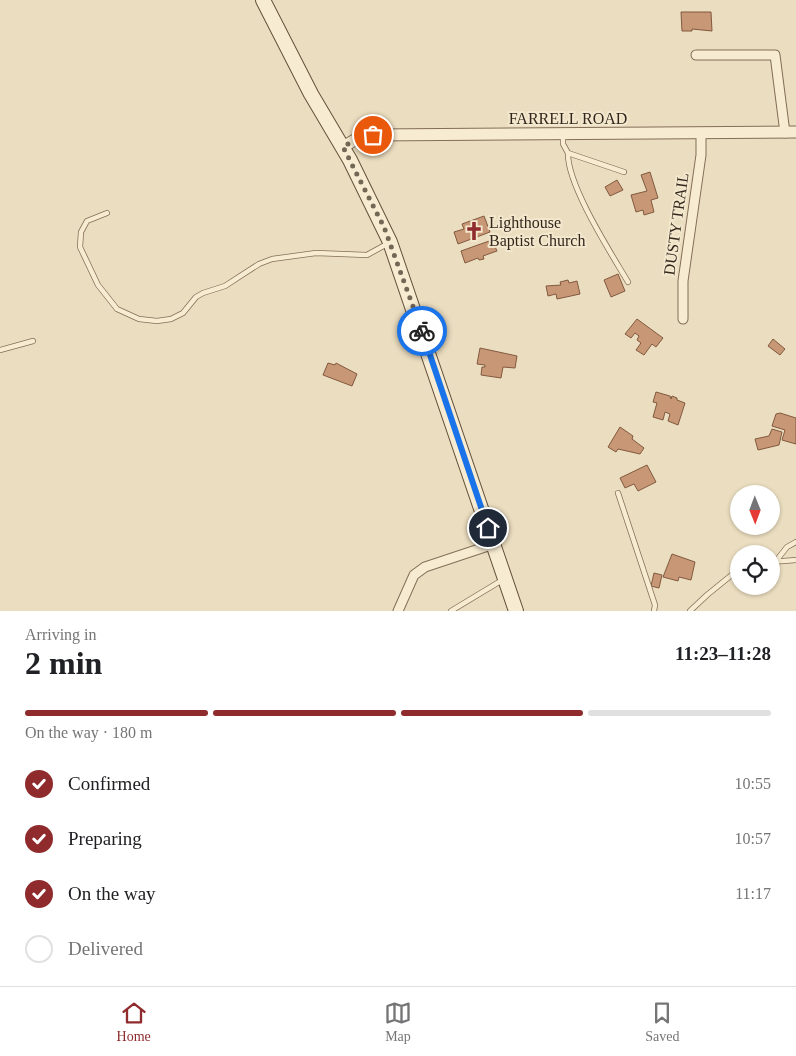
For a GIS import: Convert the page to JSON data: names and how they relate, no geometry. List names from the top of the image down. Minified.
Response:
{"streets":{"street":["FARRELL ROAD","DUSTY TRAIL"]},"crossings":[["FARRELL ROAD","DUSTY TRAIL"]],"places":{"church":["Lighthouse Baptist Church"]},"north":"bottom","page":{"heading":["2 min","Arriving in","11:23–11:28"],"bar":"On the way · 180 m","list":[["Confirmed","10:55"],["Preparing","10:57"],["On the way","11:17"],"Delivered"],"tabs":["Home","Map","Saved"]}}
